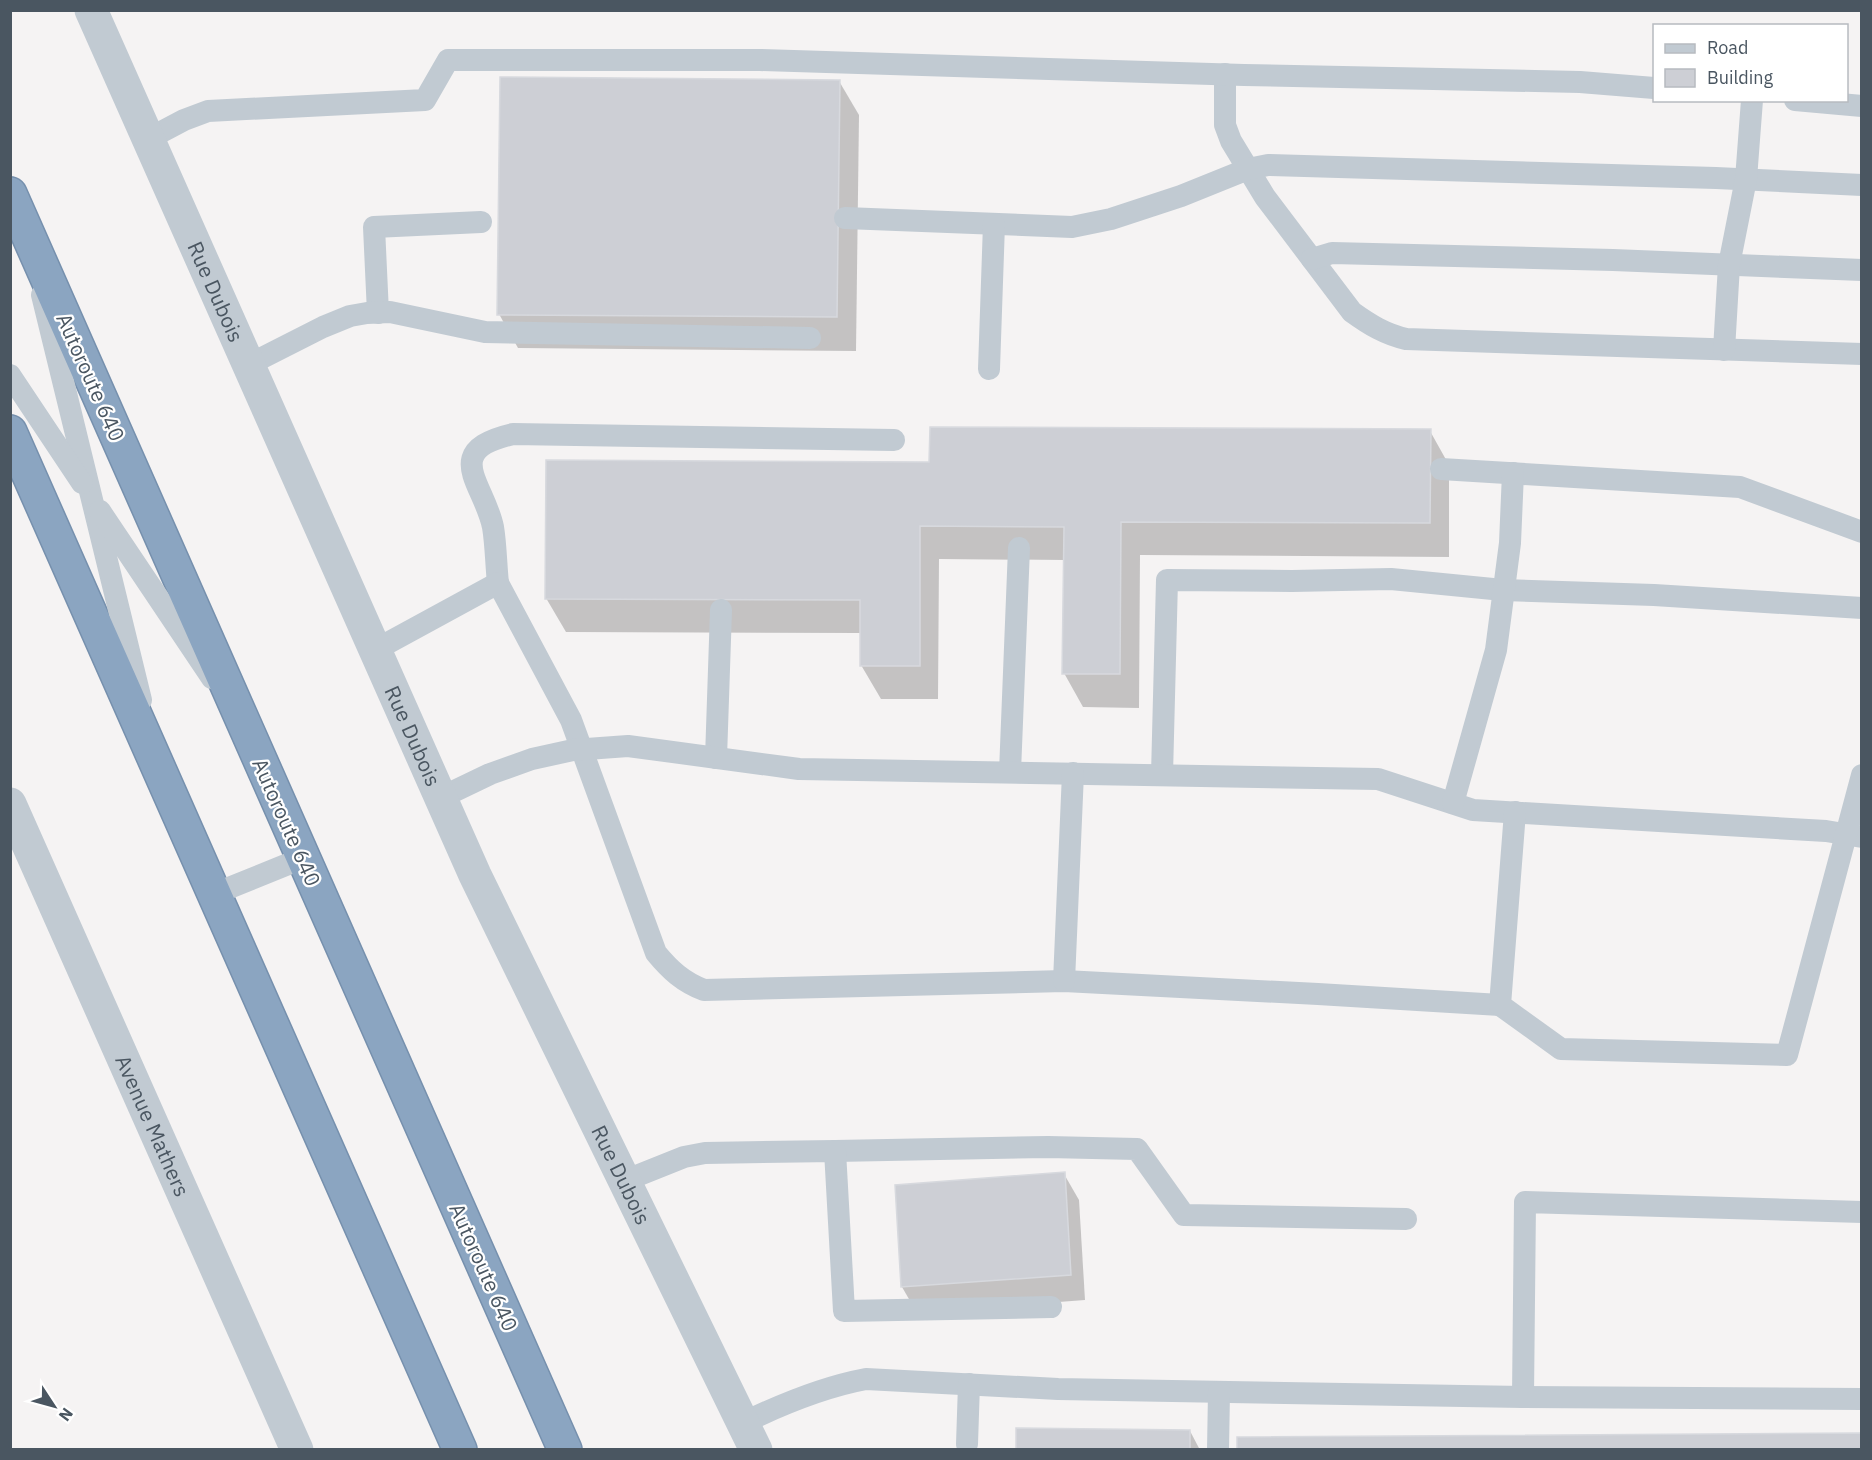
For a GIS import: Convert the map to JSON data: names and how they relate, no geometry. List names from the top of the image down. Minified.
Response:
{"streets":{"highway":["Autoroute 640"],"street":["Rue Dubois","Avenue Mathers"]},"legend":["Road","Building"],"north":"bottom right"}
